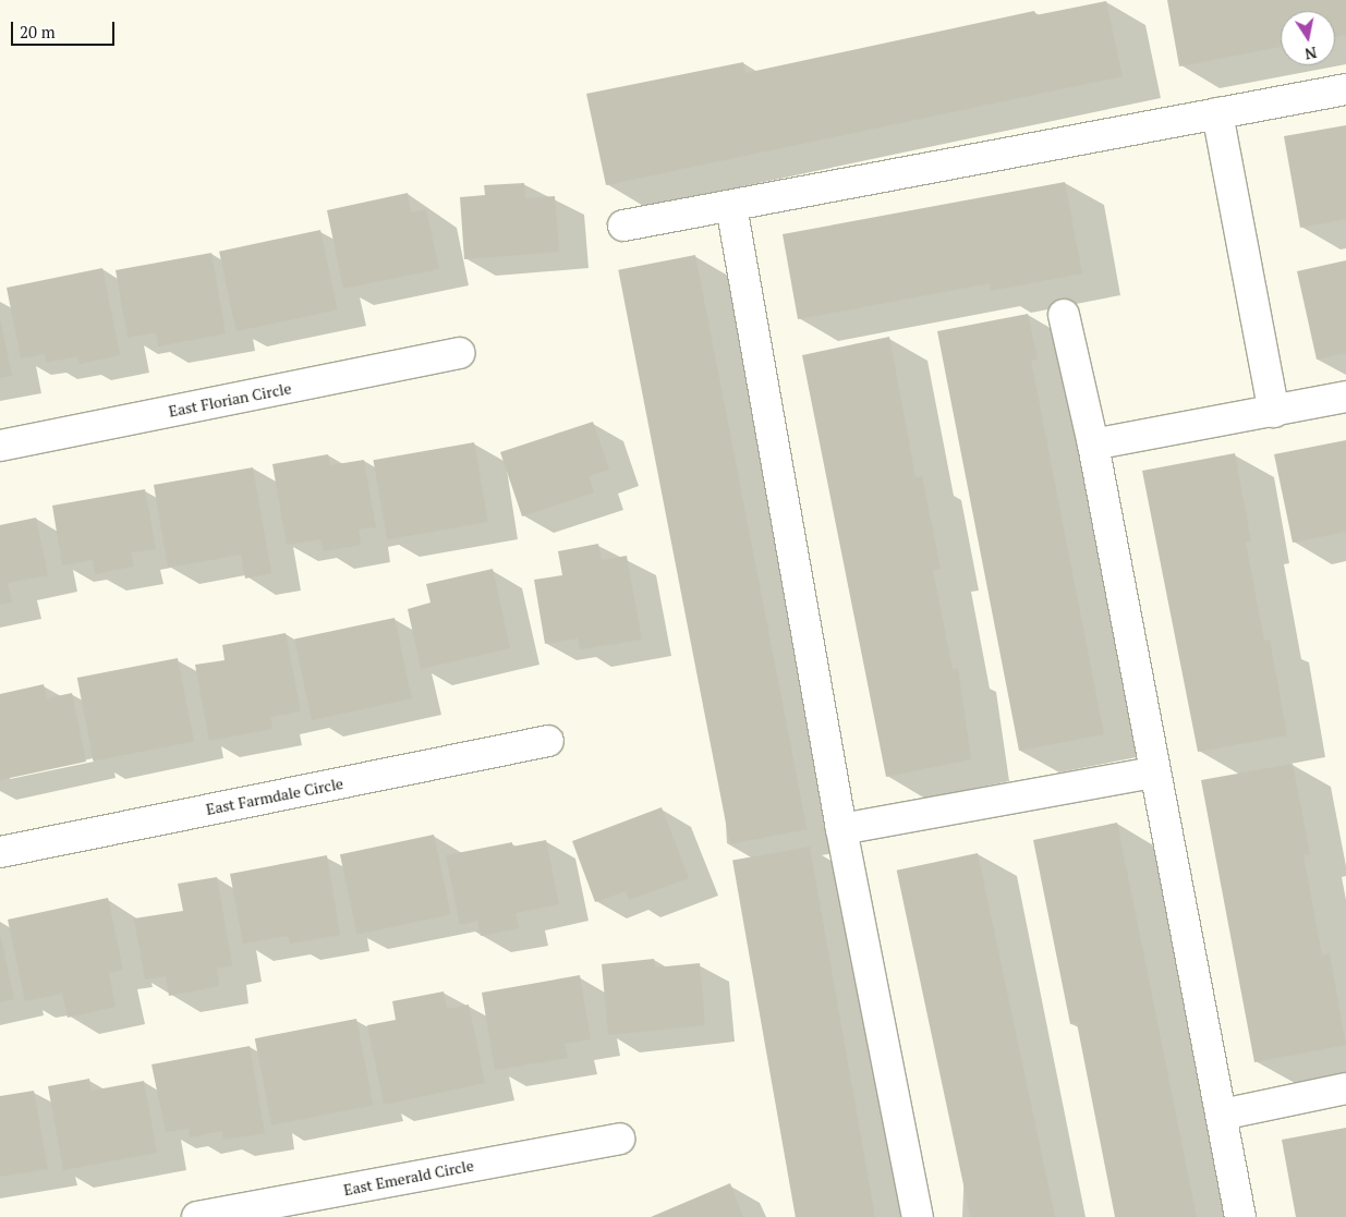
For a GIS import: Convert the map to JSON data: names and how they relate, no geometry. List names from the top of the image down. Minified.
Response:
{"streets":{"street":["East Florian Circle","East Farmdale Circle","East Emerald Circle"]},"scale_bar":"20 m","north":"bottom"}
